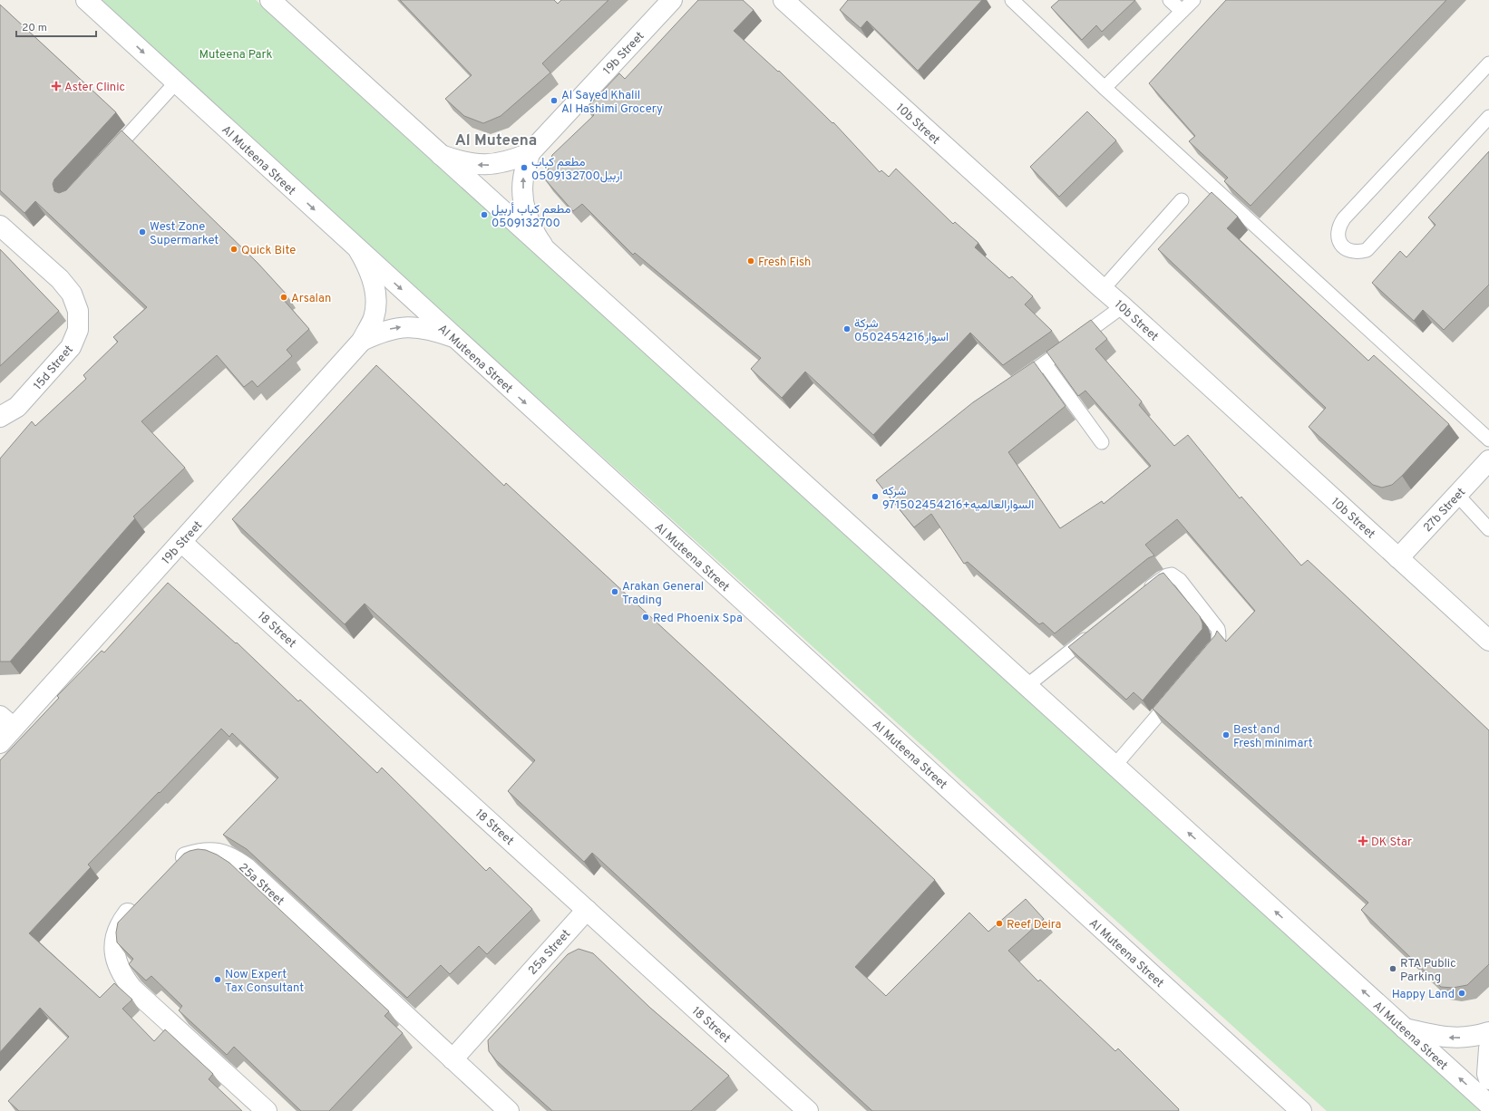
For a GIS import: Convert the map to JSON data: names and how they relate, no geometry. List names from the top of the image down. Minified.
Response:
{"streets":{"street":["19b Street","10b Street","Al Muteena Street","15d Street","27b Street","18 Street","25a Street"]},"crossings":[["19b Street","Al Muteena Street"],["19b Street","18 Street"],["10b Street","27b Street"],["18 Street","25a Street"]],"districts":["Al Muteena"],"parks":["Muteena Park"],"places":{"health":["Aster Clinic","DK Star"],"other":["Al Sayed Khalil Al Hashimi Grocery","مطعم كباب اربيل0509132700","مطعم كباب أربيل 0509132700","West Zone Supermarket","Quick Bite","Fresh Fish","Arsalan","شركة اسوار0502454216","شركه السوارالعالميه+971502454216","Arakan General Trading","Red Phoenix Spa","Best and Fresh minimart","Reef Deira","RTA Public Parking","Now Expert Tax Consultant","Happy Land"]},"scale_bar":"20 m"}
